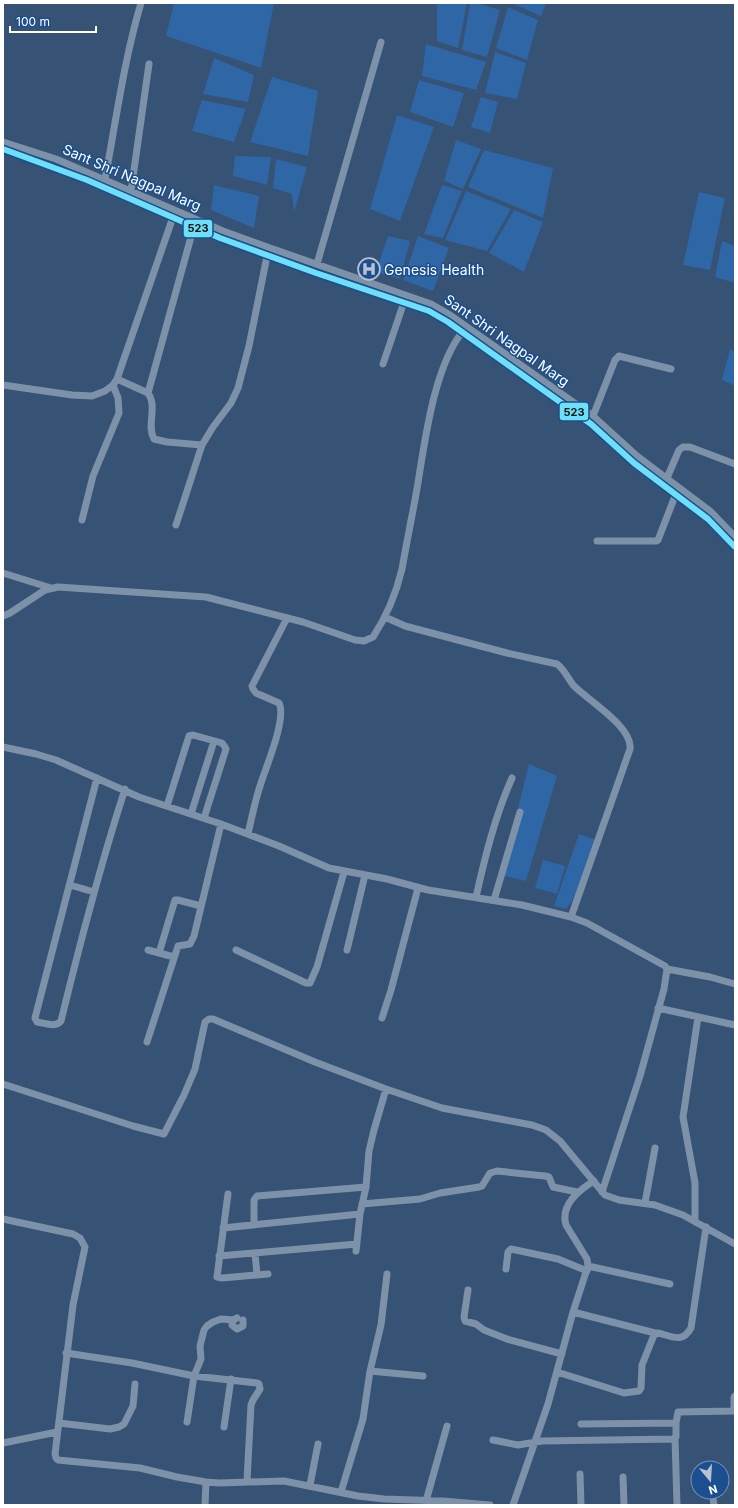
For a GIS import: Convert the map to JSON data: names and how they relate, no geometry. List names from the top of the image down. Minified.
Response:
{"streets":{"street":["Sant Shri Nagpal Marg"]},"places":{"hospital":["Genesis Health"]},"lines":["transit line 523"],"scale_bar":"100 m","north":"bottom"}
